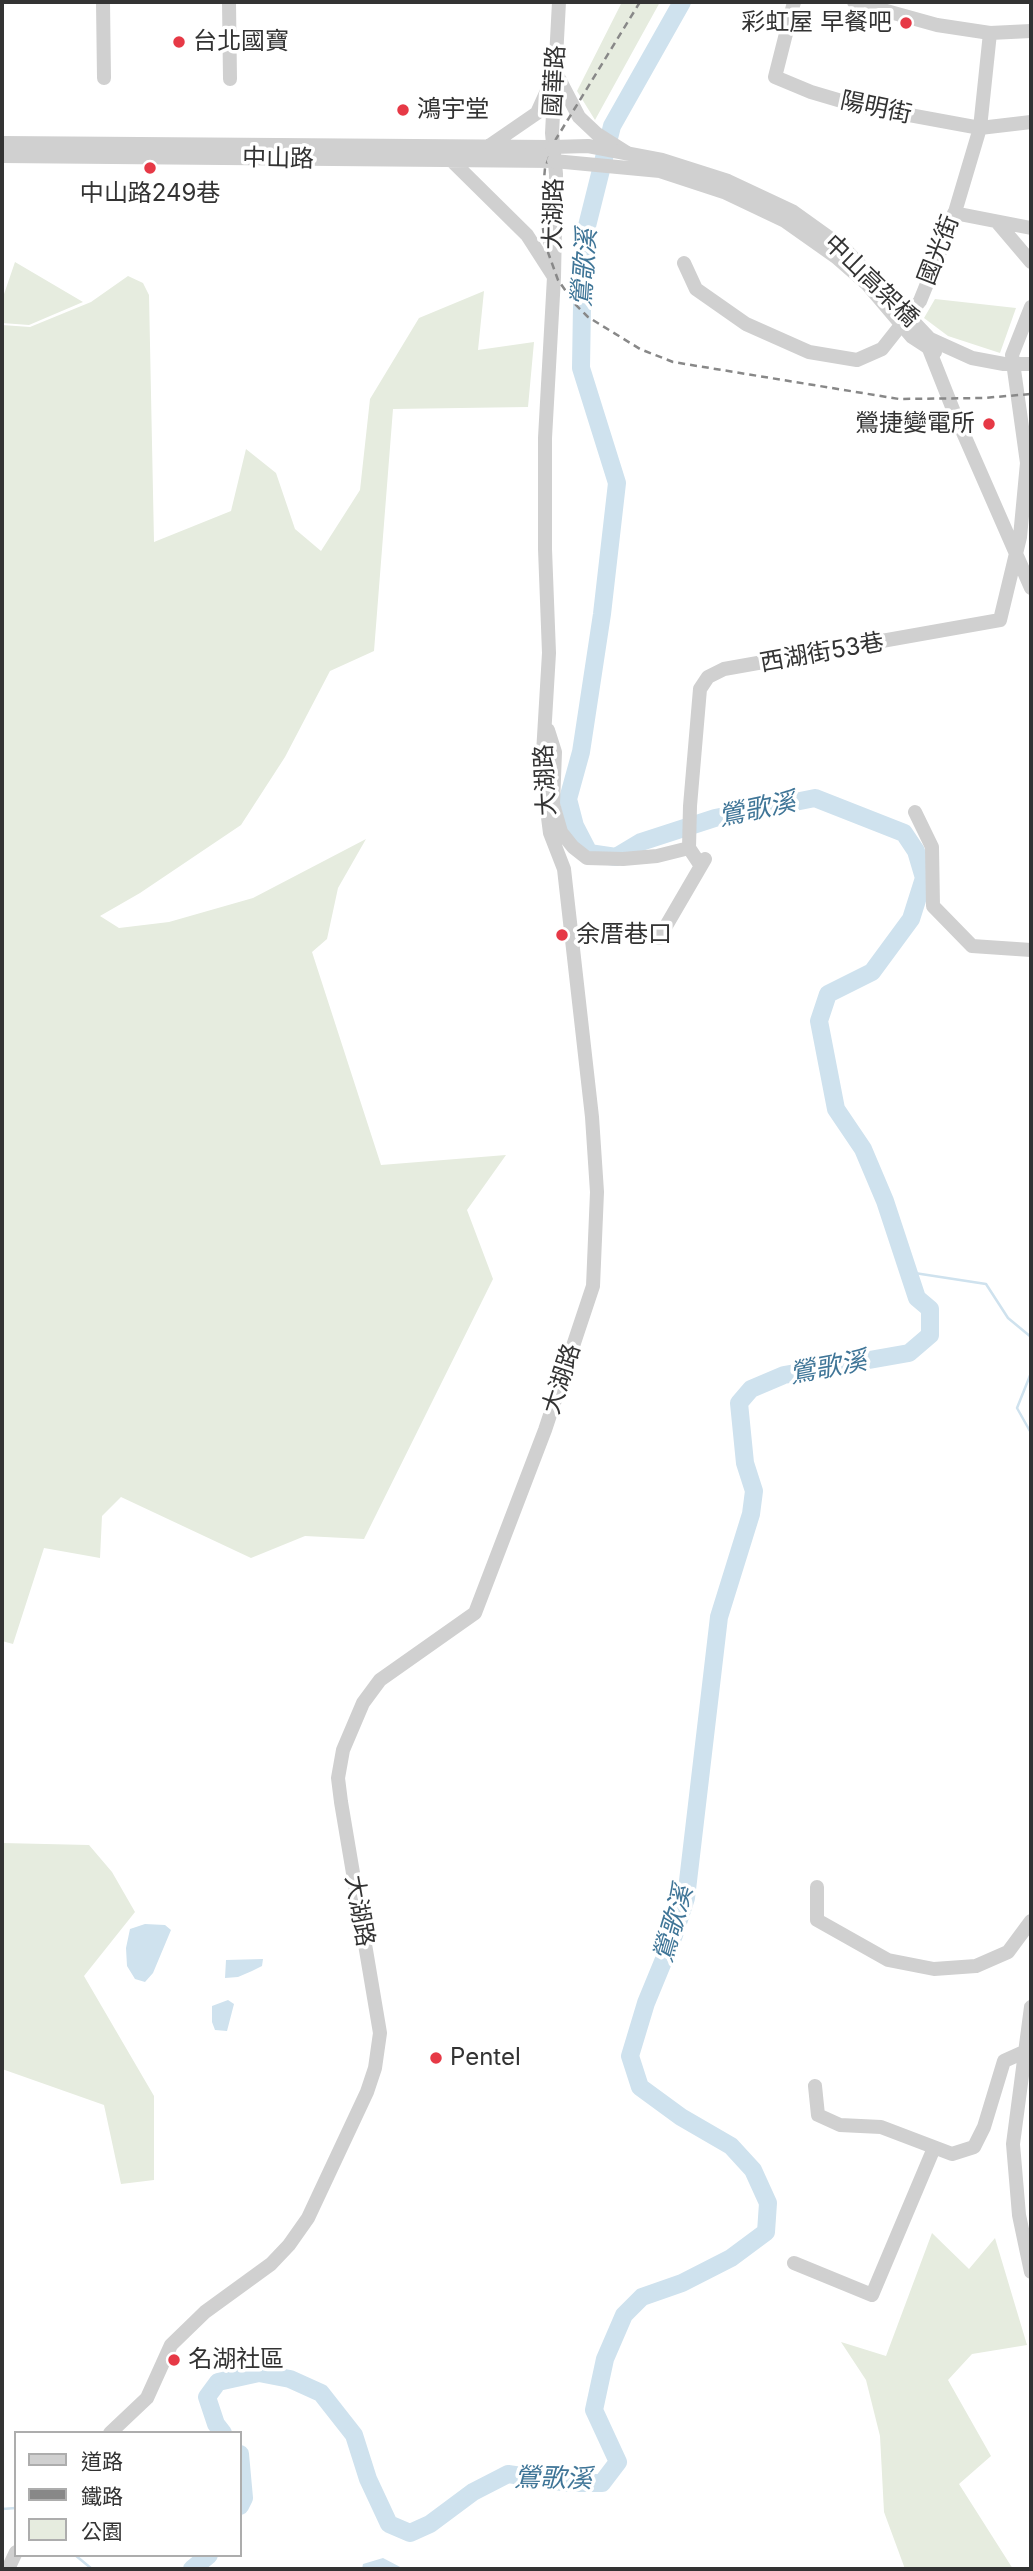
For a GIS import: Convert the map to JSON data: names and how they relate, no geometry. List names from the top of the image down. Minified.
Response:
{"streets":{"street":["國華路","陽明街","中山路","大湖路","國光街","中山高架橋","西湖街53巷"]},"crossings":[["國華路","中山路"],["國華路","大湖路"],["國華路","中山高架橋"],["陽明街","國光街"],["中山路","大湖路"],["中山路","中山高架橋"],["大湖路","中山高架橋"],["中山高架橋","西湖街53巷"]],"water":["鶯歌溪"],"places":["彩虹屋 早餐吧","台北國寶","鴻宇堂","中山路249巷","鶯捷變電所","余厝巷口","Pentel","名湖社區"],"legend":["道路","鐵路","公園"]}
